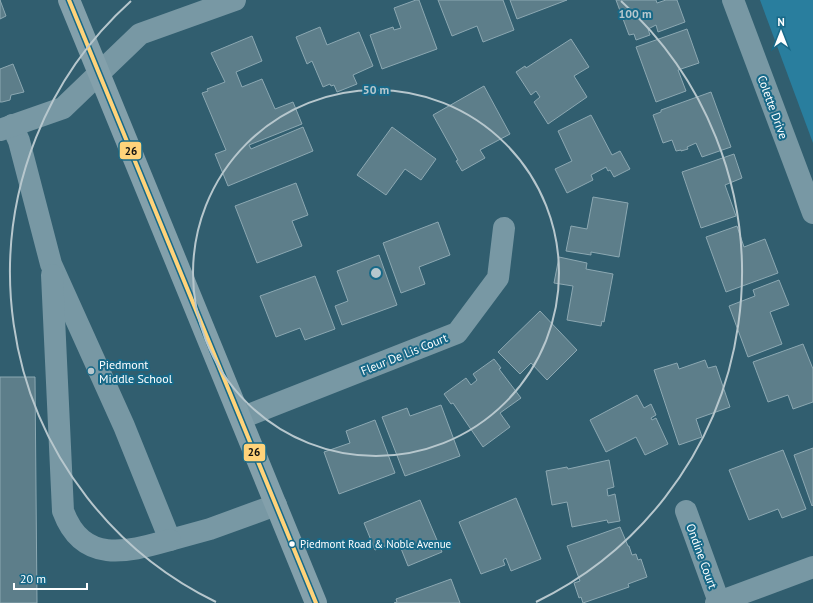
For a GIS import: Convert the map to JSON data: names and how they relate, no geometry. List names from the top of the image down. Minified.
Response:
{"streets":{"street":["Colette Drive","Fleur De Lis Court","Ondine Court"]},"places":["Piedmont Middle School","Piedmont Road & Noble Avenue"],"lines":["transit line 26"],"scale_bar":"20 m","north":"top","rings":["100 m","50 m"]}
